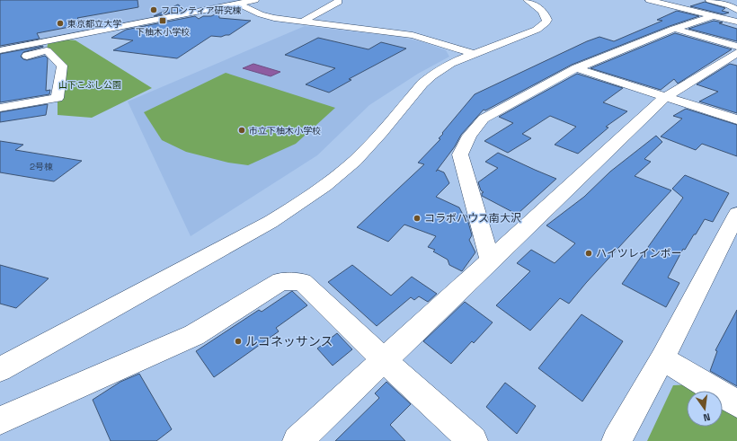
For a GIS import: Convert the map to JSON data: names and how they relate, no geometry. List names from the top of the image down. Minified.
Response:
{"parks":["山下こぶし公園"],"places":{"other":["フロンティア研究棟","東京都立大学","市立下柚木小学校","コラボハウス南大沢","ハイツレインボー","ルコネッサンス"],"transit":["下柚木小学校"]},"house_numbers":["2号棟"],"north":"bottom"}
